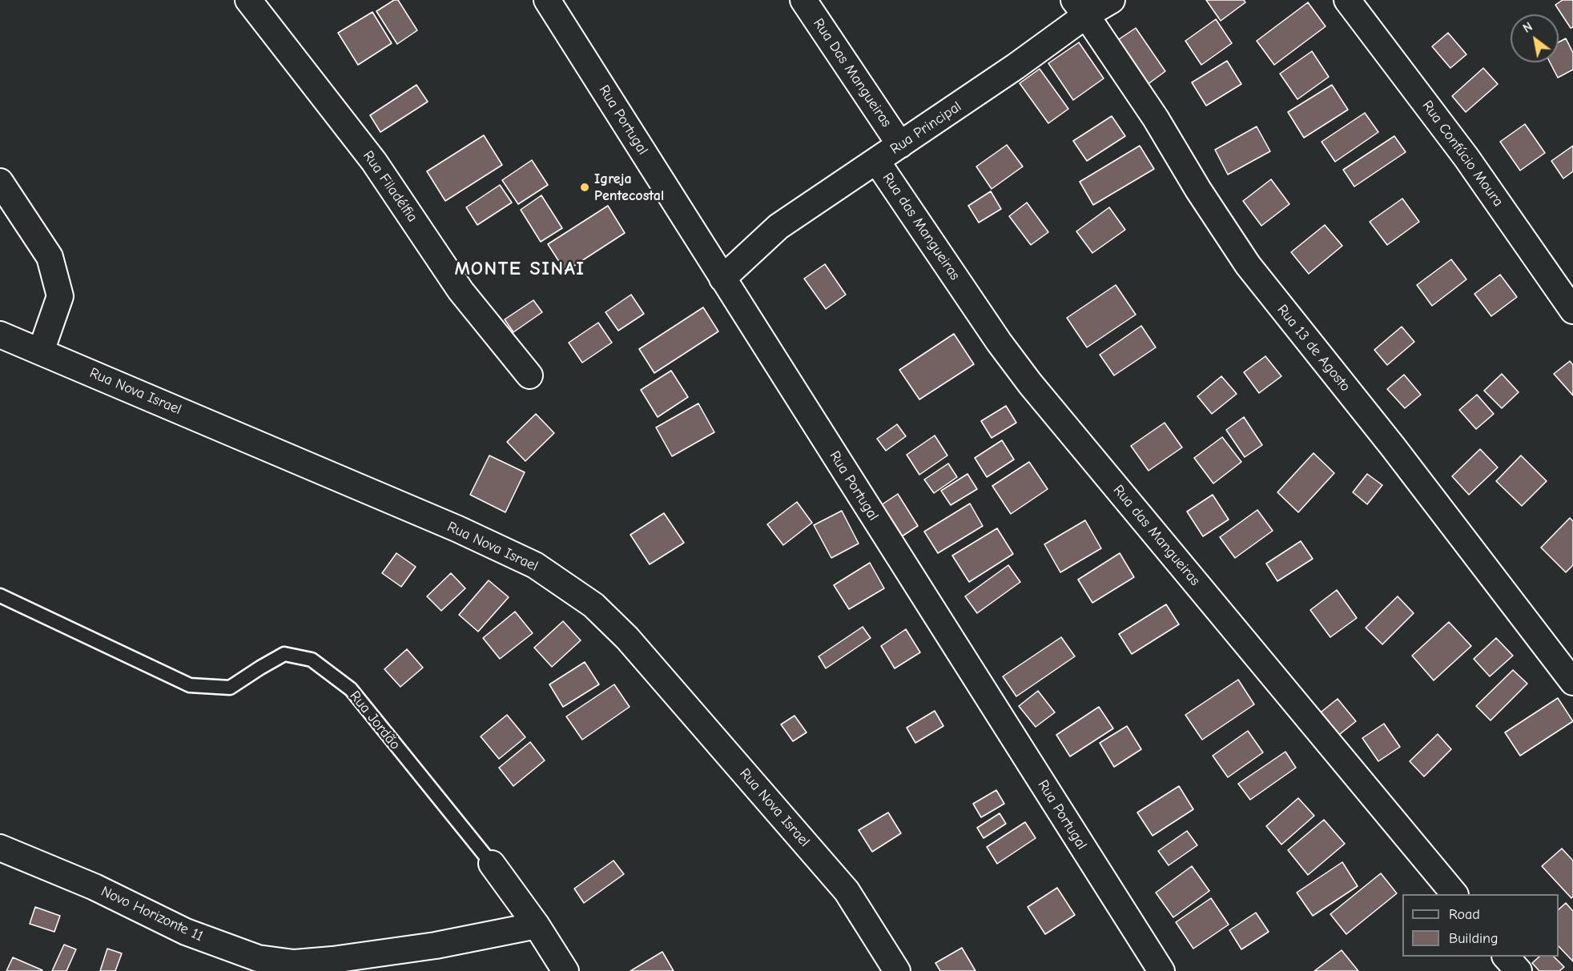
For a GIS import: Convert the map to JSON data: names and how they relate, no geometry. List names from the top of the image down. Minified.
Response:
{"streets":{"street":["Rua Das Mangueiras","Rua Portugal","Rua Principal","Rua Confúcio Moura","Rua Filadélfia","Rua das Mangueiras","Rua 13 de Agosto","Rua Nova Israel","Rua Jordão","Novo Horizonte 11"]},"crossings":[["Rua Das Mangueiras","Rua Principal"],["Rua Portugal","Rua Principal"],["Rua Principal","Rua das Mangueiras"],["Rua Principal","Rua 13 de Agosto"],["Rua Jordão","Novo Horizonte 11"]],"districts":["MONTE SINAI"],"places":["Igreja Pentecostal"],"legend":["Road","Building"],"north":"top left"}
